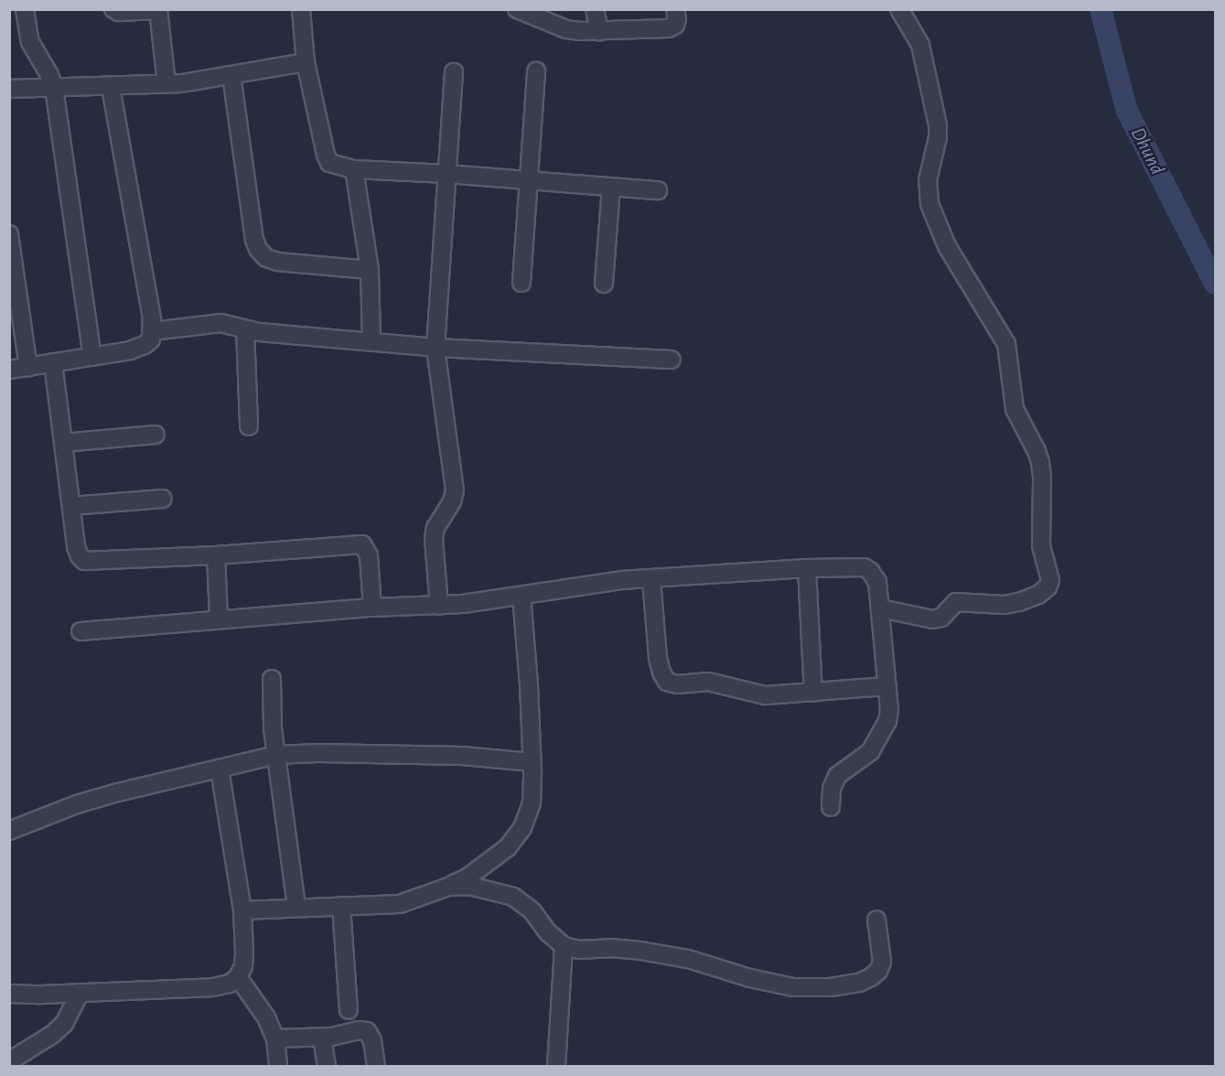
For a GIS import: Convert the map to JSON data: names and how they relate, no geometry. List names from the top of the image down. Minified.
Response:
{"water":["Dhund"]}
